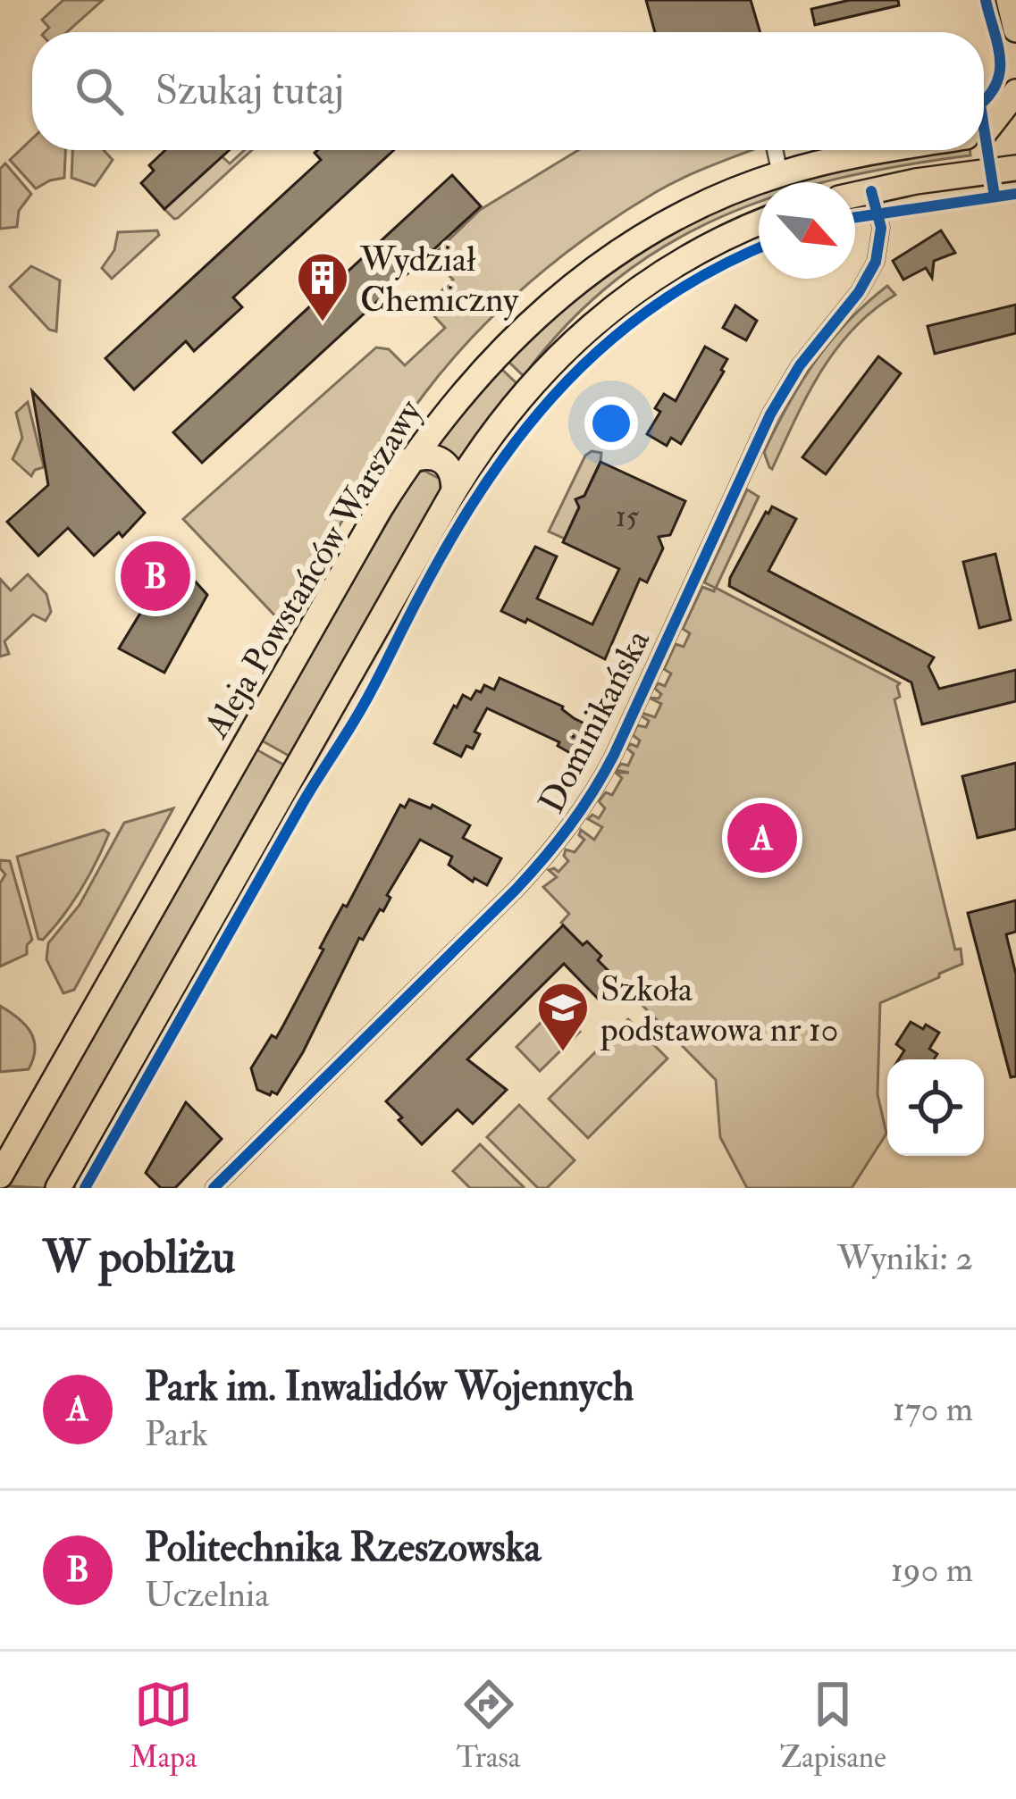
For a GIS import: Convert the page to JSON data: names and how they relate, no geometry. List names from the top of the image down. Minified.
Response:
{"streets":{"main road":["Aleja Powstańców Warszawy"],"street":["Dominikańska"]},"places":{"building":["Wydział Chemiczny"],"school or university":["Szkoła podstawowa nr 10"]},"house_numbers":["15"],"north":"bottom right","page":{"search":"Szukaj tutaj","pins":["B","A"],"heading":["W pobliżu","Wyniki: 2"],"list":[{"mark":"A","name":"Park im. Inwalidów Wojennych","note":"Park","value":"170 m"},{"mark":"B","name":"Politechnika Rzeszowska","note":"Uczelnia","value":"190 m"}],"nav":["Mapa","Trasa","Zapisane"]}}
